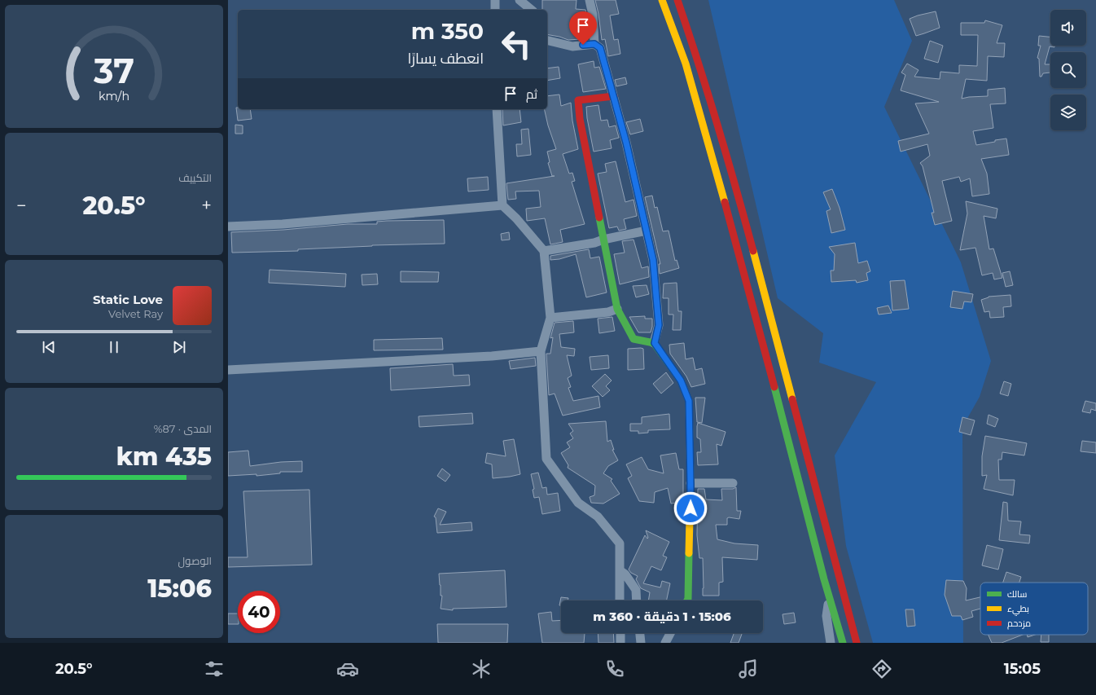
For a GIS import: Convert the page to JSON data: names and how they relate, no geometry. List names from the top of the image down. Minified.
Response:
{"legend":["سالك","بطيء","مزدحم"],"page":{"turn":["350 m","انعطف يسارًا"],"then":"ثم","tile":["التكييف",["المدى · 87%","435 km"],["الوصول","15:06"]],"heat":["−","20.5°","+"],"song":["Static Love","Velvet Ray"],"limit":"40","trip":"15:06 · 1 دقيقة · 360 m","tabs":["15:05","20.5°"],"gauge":["37","km/h"]}}
